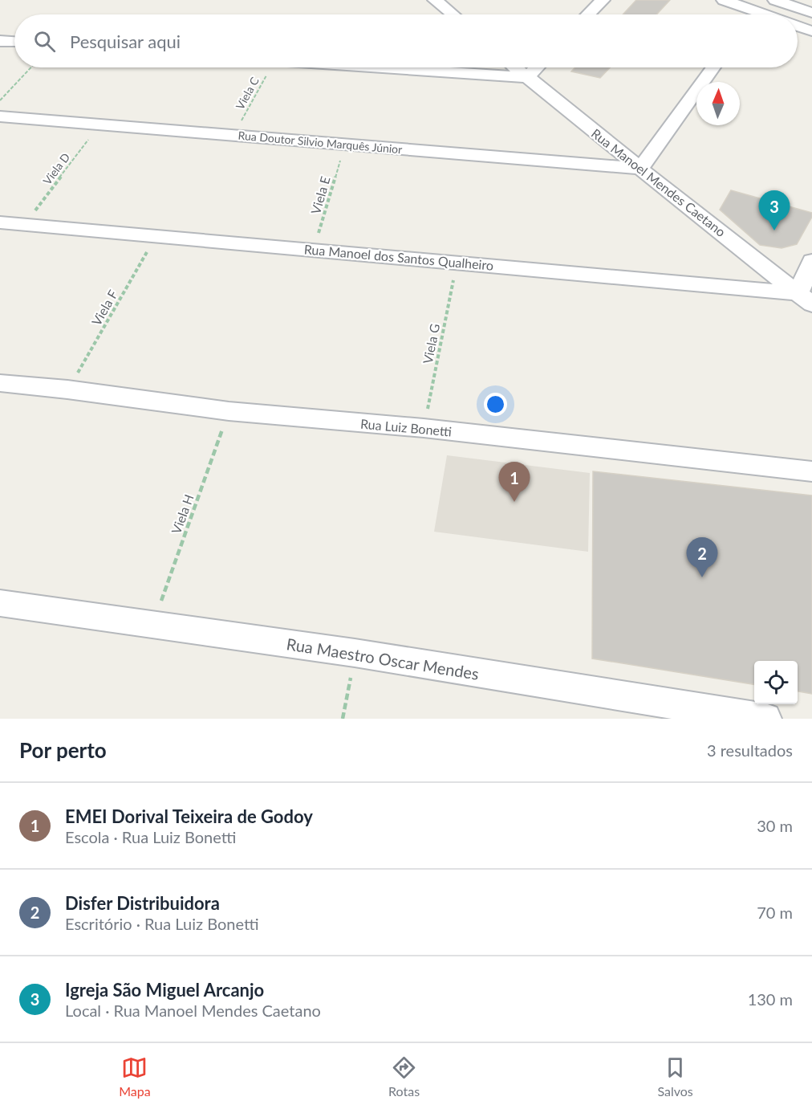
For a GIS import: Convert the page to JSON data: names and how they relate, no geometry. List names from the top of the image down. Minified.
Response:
{"streets":{"street":["Rua Doutor Silvio Marquês Júnior","Rua Manoel Mendes Caetano","Rua Manoel dos Santos Qualheiro","Rua Luiz Bonetti","Rua Maestro Oscar Mendes"],"path":["Viela C","Viela D","Viela E","Viela F","Viela G","Viela H"]},"crossings":[["Viela C","Rua Doutor Silvio Marquês Júnior"],["Rua Doutor Silvio Marquês Júnior","Viela D"],["Rua Doutor Silvio Marquês Júnior","Rua Manoel Mendes Caetano"],["Rua Doutor Silvio Marquês Júnior","Viela E"],["Viela D","Rua Manoel dos Santos Qualheiro"],["Rua Manoel Mendes Caetano","Rua Manoel dos Santos Qualheiro"],["Viela E","Rua Manoel dos Santos Qualheiro"],["Rua Manoel dos Santos Qualheiro","Viela F"],["Rua Manoel dos Santos Qualheiro","Viela G"],["Viela F","Rua Luiz Bonetti"],["Viela G","Rua Luiz Bonetti"],["Rua Luiz Bonetti","Viela H"],["Viela H","Rua Maestro Oscar Mendes"]],"north":"top","page":{"search":"Pesquisar aqui","pins":["3","1","2"],"heading":["Por perto","3 resultados"],"list":[{"mark":"1","name":"EMEI Dorival Teixeira de Godoy","note":"Escola · Rua Luiz Bonetti","value":"30 m"},{"mark":"2","name":"Disfer Distribuidora","note":"Escritório · Rua Luiz Bonetti","value":"70 m"},{"mark":"3","name":"Igreja São Miguel Arcanjo","note":"Local · Rua Manoel Mendes Caetano","value":"130 m"}],"nav":["Mapa","Rotas","Salvos"]}}
